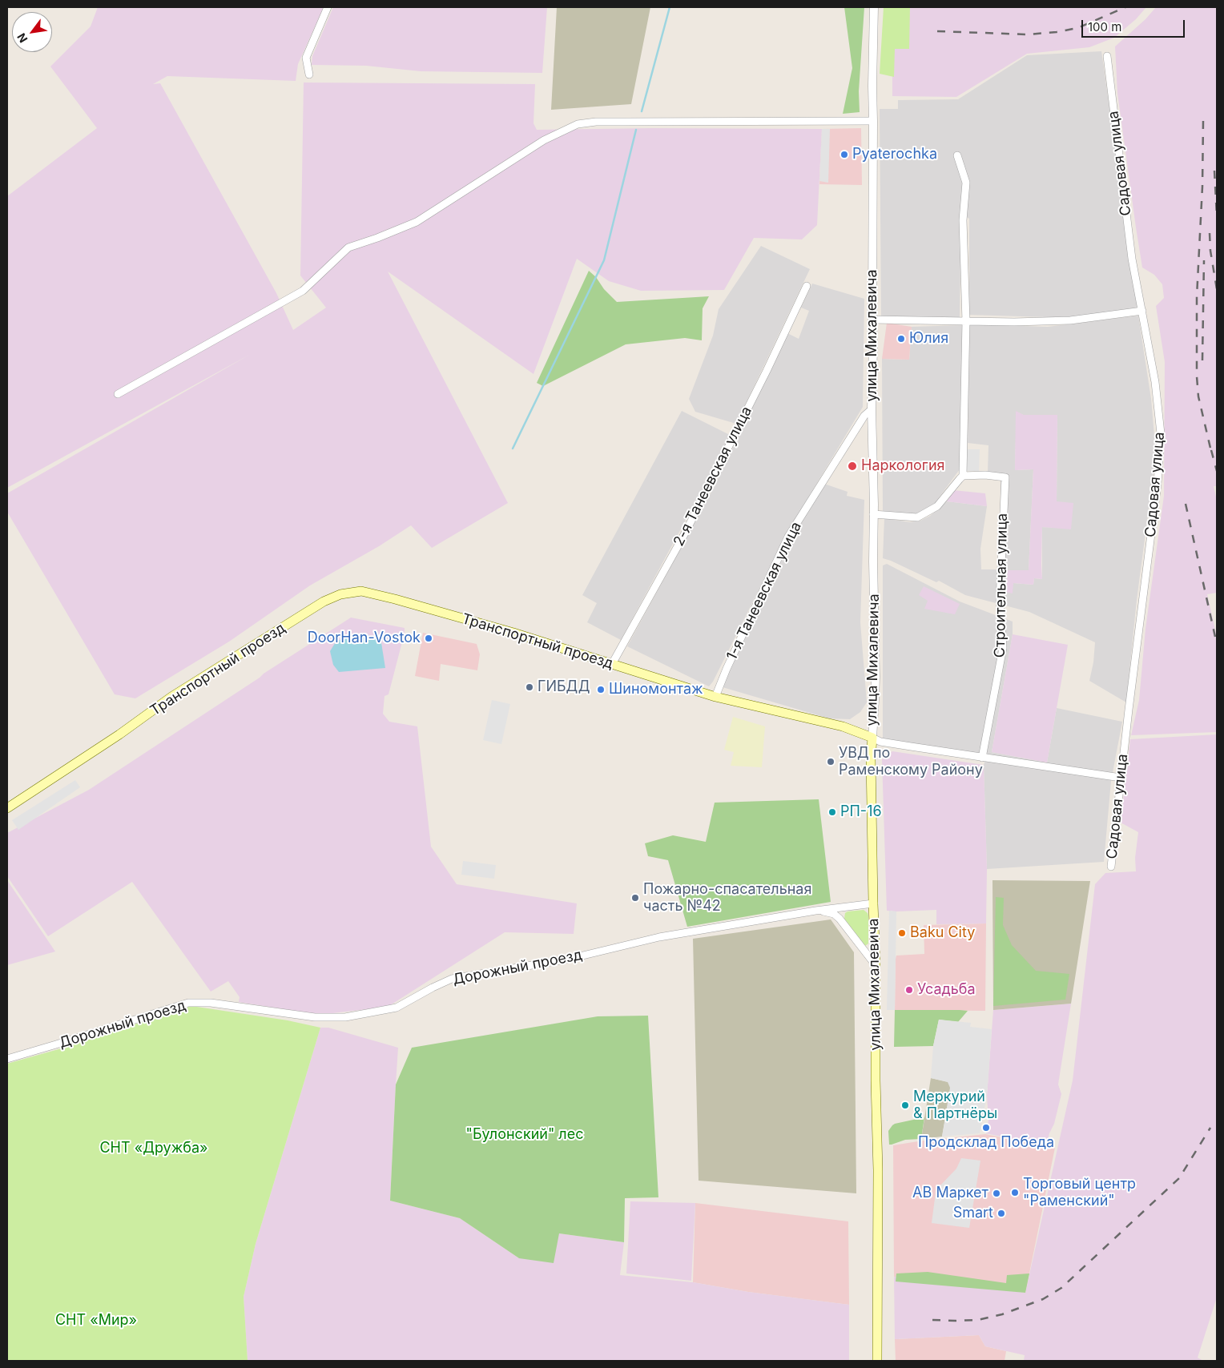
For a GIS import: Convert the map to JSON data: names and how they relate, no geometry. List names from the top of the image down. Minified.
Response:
{"streets":{"main road":["улица Михалевича","Транспортный проезд"],"street":["Садовая улица","2-я Танеевская улица","Строительная улица","1-я Танеевская улица","Дорожный проезд"]},"crossings":[["Садовая улица","Транспортный проезд"],["улица Михалевича","1-я Танеевская улица"],["улица Михалевича","Транспортный проезд"],["улица Михалевича","Дорожный проезд"],["2-я Танеевская улица","Транспортный проезд"],["Строительная улица","Транспортный проезд"],["1-я Танеевская улица","Транспортный проезд"]],"parks":["\"Булонский\" лес","СНТ «Дружба»","СНТ «Мир»"],"places":["Pyaterochka","Юлия","Наркология","DoorHan-Vostok","ГИБДД","Шиномонтаж","УВД по Раменскому Району","РП-16","Пожарно-спасательная часть №42","Baku City","Усадьба","Меркурий & Партнёры","Продсклад Победа","Торговый центр \"Раменский\"","АВ Маркет","Smart"],"scale_bar":"100 m","north":"bottom left"}
